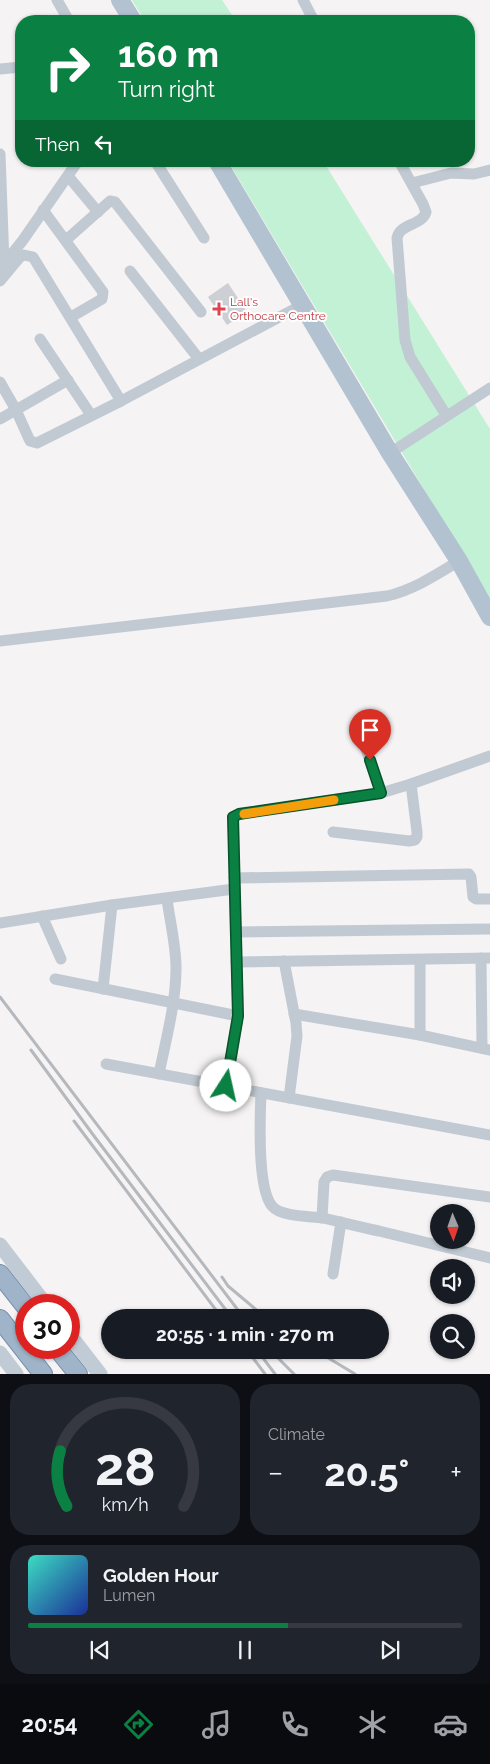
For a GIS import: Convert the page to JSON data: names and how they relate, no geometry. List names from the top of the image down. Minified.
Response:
{"places":{"health":["Lall's Orthocare Centre"]},"north":"bottom","page":{"turn":["160 m","Turn right"],"then":"Then","limit":"30","trip":"20:55 · 1 min · 270 m","tile":"Climate","heat":["−","20.5°","+"],"song":["Golden Hour","Lumen"],"tabs":"20:54","gauge":["28","km/h"]}}
